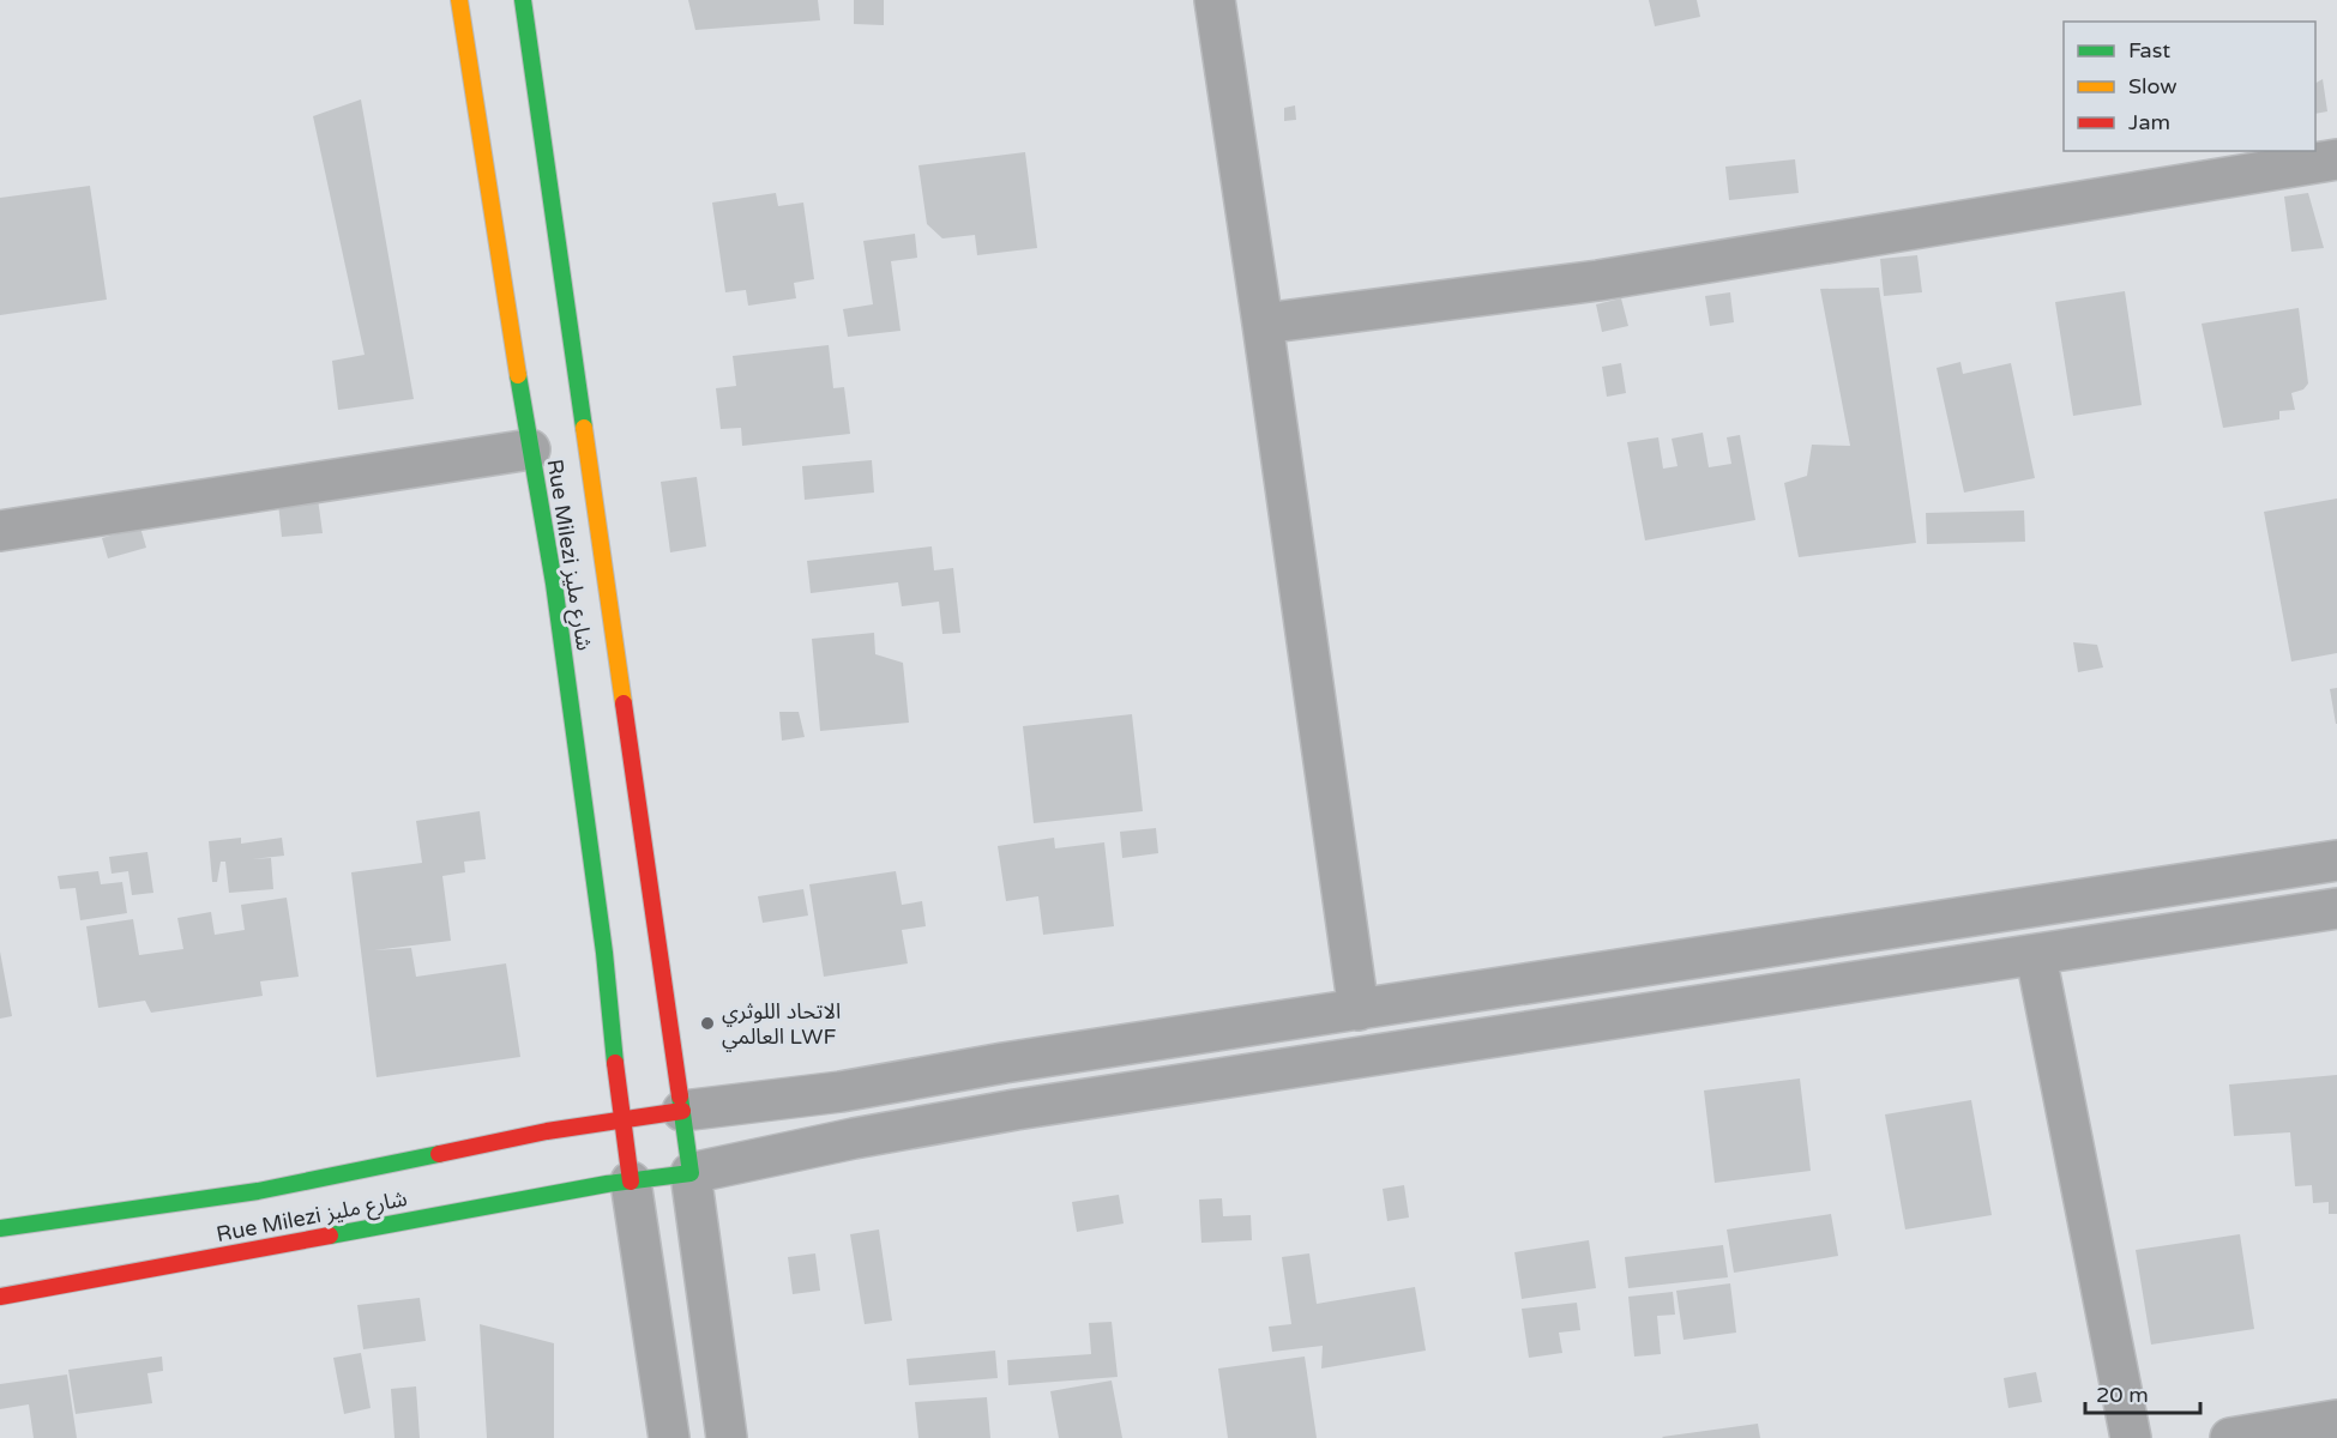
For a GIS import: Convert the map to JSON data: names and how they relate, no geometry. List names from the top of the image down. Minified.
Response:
{"streets":{"street":["Rue Milezi شارع مليز"]},"places":["الاتحاد اللوثري العالمي LWF"],"legend":["Fast","Slow","Jam"],"scale_bar":"20 m"}
